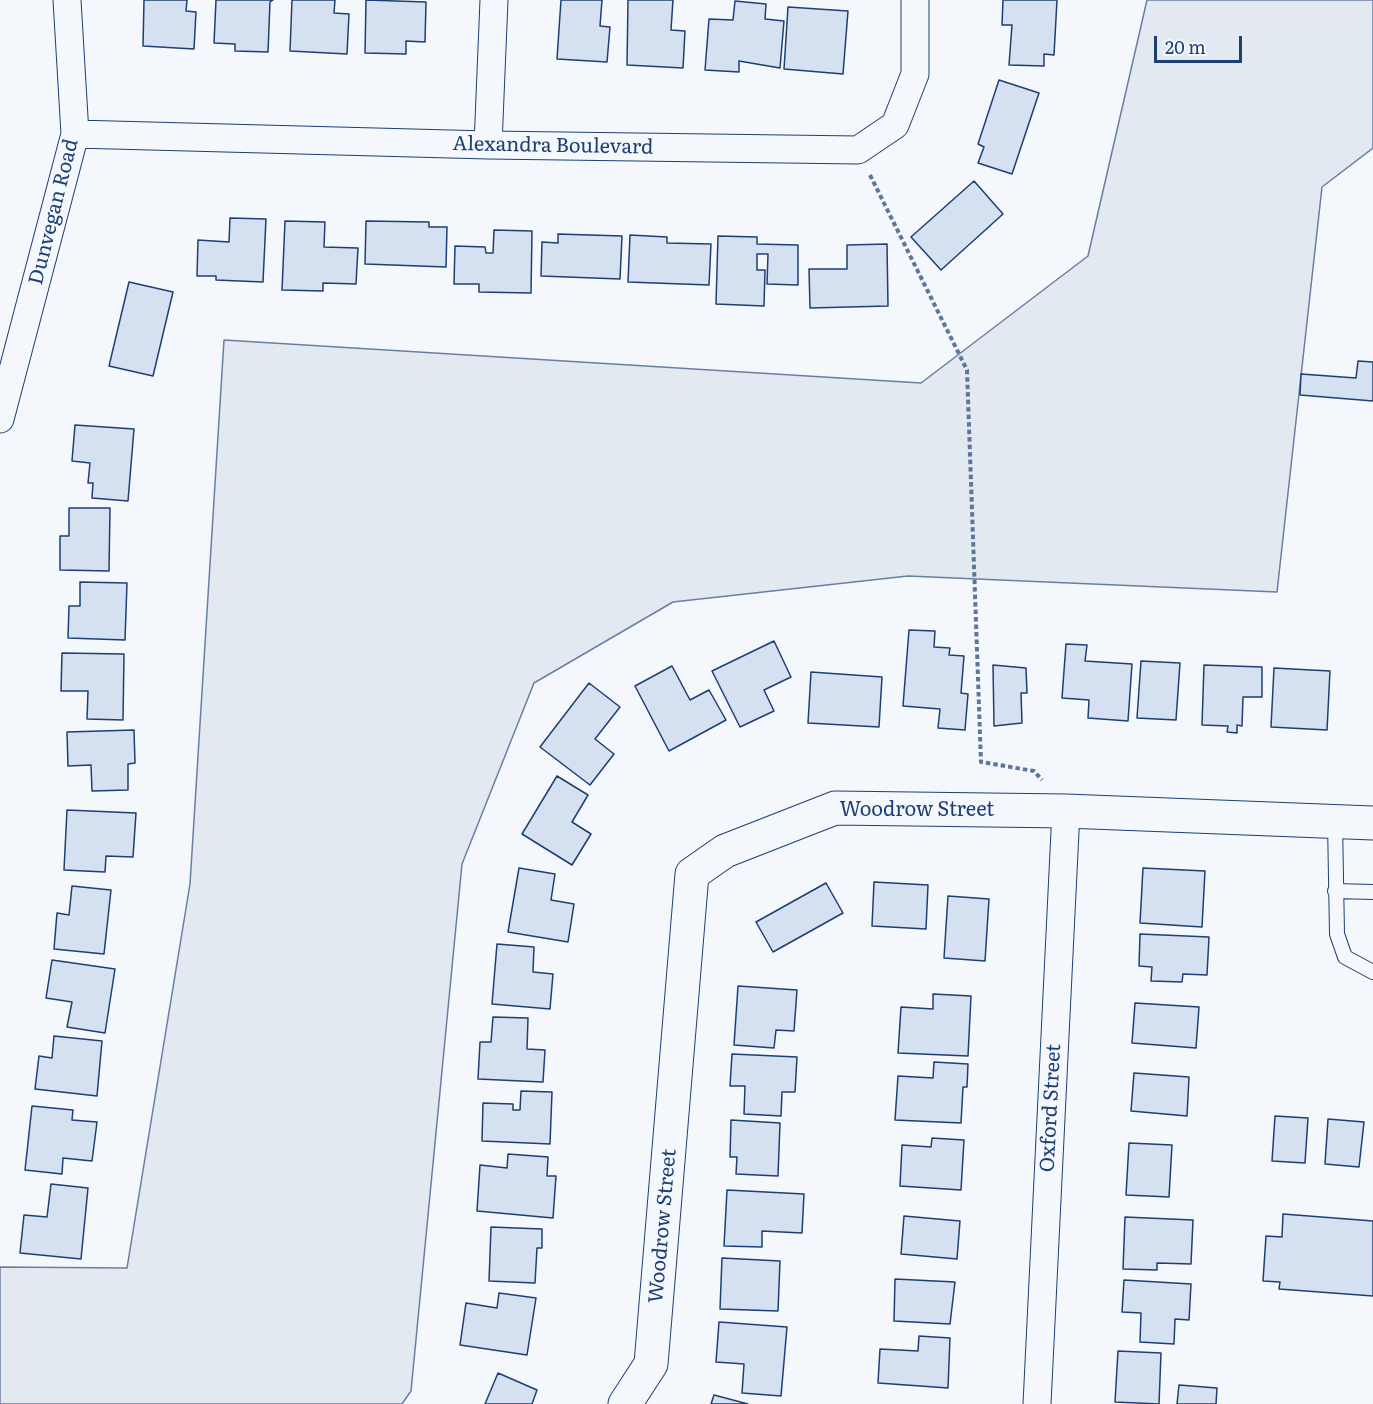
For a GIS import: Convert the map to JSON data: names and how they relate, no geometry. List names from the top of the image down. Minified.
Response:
{"streets":{"street":["Alexandra Boulevard","Dunvegan Road","Woodrow Street","Oxford Street"]},"crossings":[["Alexandra Boulevard","Dunvegan Road"],["Woodrow Street","Oxford Street"]],"scale_bar":"20 m"}
